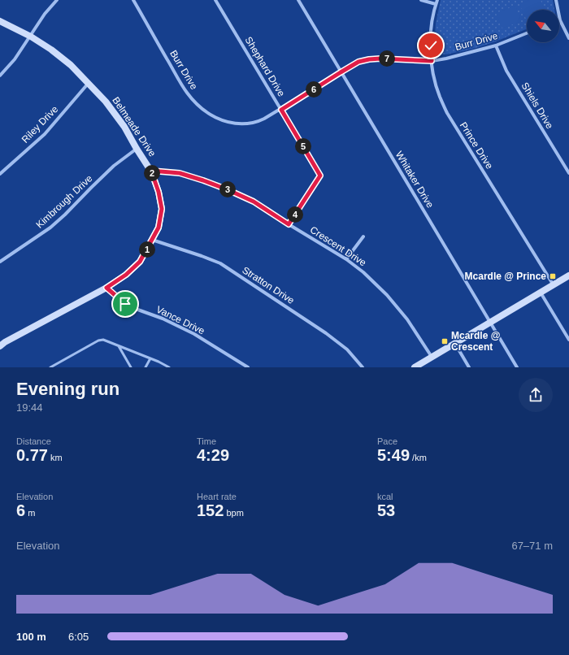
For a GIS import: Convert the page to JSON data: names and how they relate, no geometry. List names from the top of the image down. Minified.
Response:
{"streets":{"street":["Burr Drive","Shephard Drive","Shiels Drive","Riley Drive","Belmeade Drive","Prince Drive","Whitaker Drive","Kimbrough Drive","Crescent Drive","Stratton Drive","Vance Drive"]},"crossings":[["Burr Drive","Shephard Drive"],["Burr Drive","Shiels Drive"],["Burr Drive","Prince Drive"],["Burr Drive","Whitaker Drive"],["Shephard Drive","Crescent Drive"],["Riley Drive","Belmeade Drive"],["Belmeade Drive","Kimbrough Drive"],["Belmeade Drive","Crescent Drive"],["Belmeade Drive","Stratton Drive"],["Belmeade Drive","Vance Drive"]],"places":{"transit":["Mcardle @ Prince","Mcardle @ Crescent"]},"north":"top left","page":{"pins":["7","6","5","2","3","4","1"],"heading":["Evening run","19:44"],"stats":[["Distance","0.77 km"],["Time","4:29"],["Pace","5:49 /km"],["Elevation","6 m"],["Heart rate","152 bpm"],["kcal","53"]],"chart":["Elevation","67–71 m"],"list":[{"name":"100 m","note":"6:05"}]}}
